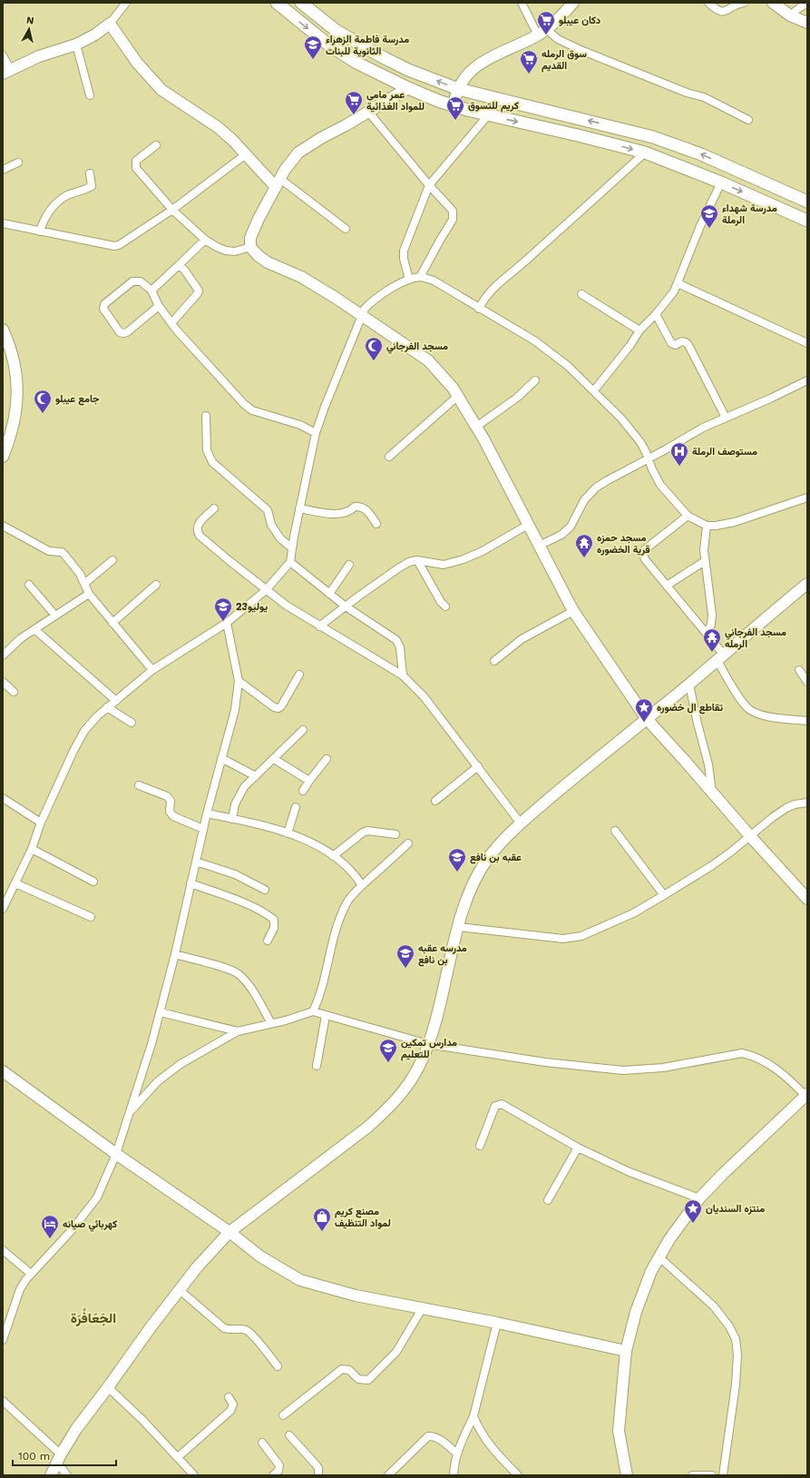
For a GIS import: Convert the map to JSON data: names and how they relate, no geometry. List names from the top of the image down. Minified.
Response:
{"districts":["الجَعَافْرَة"],"places":{"supermarket":["دكان عيبلو","سوق الرمله القديم","عمر مامي للمواد الغذائية","كريم للتسوق"],"school or university":["مدرسة فاطمة الزهراء الثانوية للبنات","مدرسة شهداء الرملة","23يوليو","عقبه بن نافع","مدرسه عقبه بن نافع","مدارس تمكين للتعليم"],"mosque":["مسجد الفرجاني","جامع عيبلو"],"hospital":["مستوصف الرملة"],"temple":["مسجد حمزه قرية الخضوره","مسجد الفرجاني الرمله"],"place":["تقاطع ال خضوره","منتزه السنديان"],"shop":["مصنع كريم لمواد التنظيف"],"hotel":["كهربائي صيانه"]},"scale_bar":"100 m","north":"top"}
